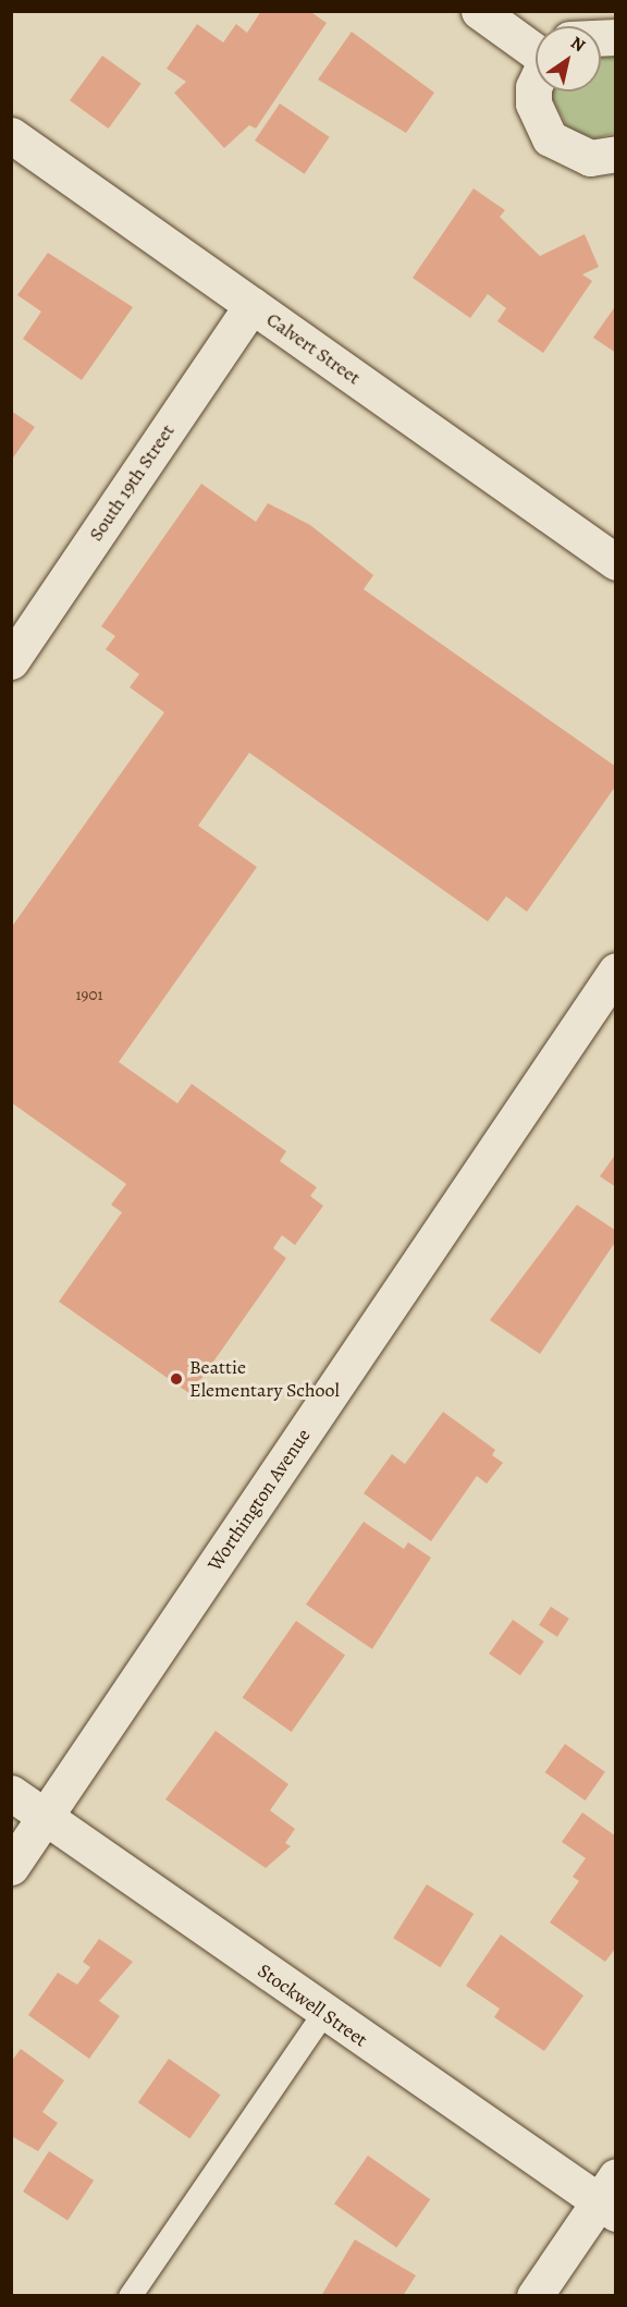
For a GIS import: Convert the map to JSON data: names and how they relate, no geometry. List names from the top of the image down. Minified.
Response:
{"streets":{"street":["Calvert Street","South 19th Street","Worthington Avenue","Stockwell Street"]},"crossings":[["Calvert Street","South 19th Street"],["Worthington Avenue","Stockwell Street"]],"places":["Beattie Elementary School"],"house_numbers":["1901"],"north":"top right"}
